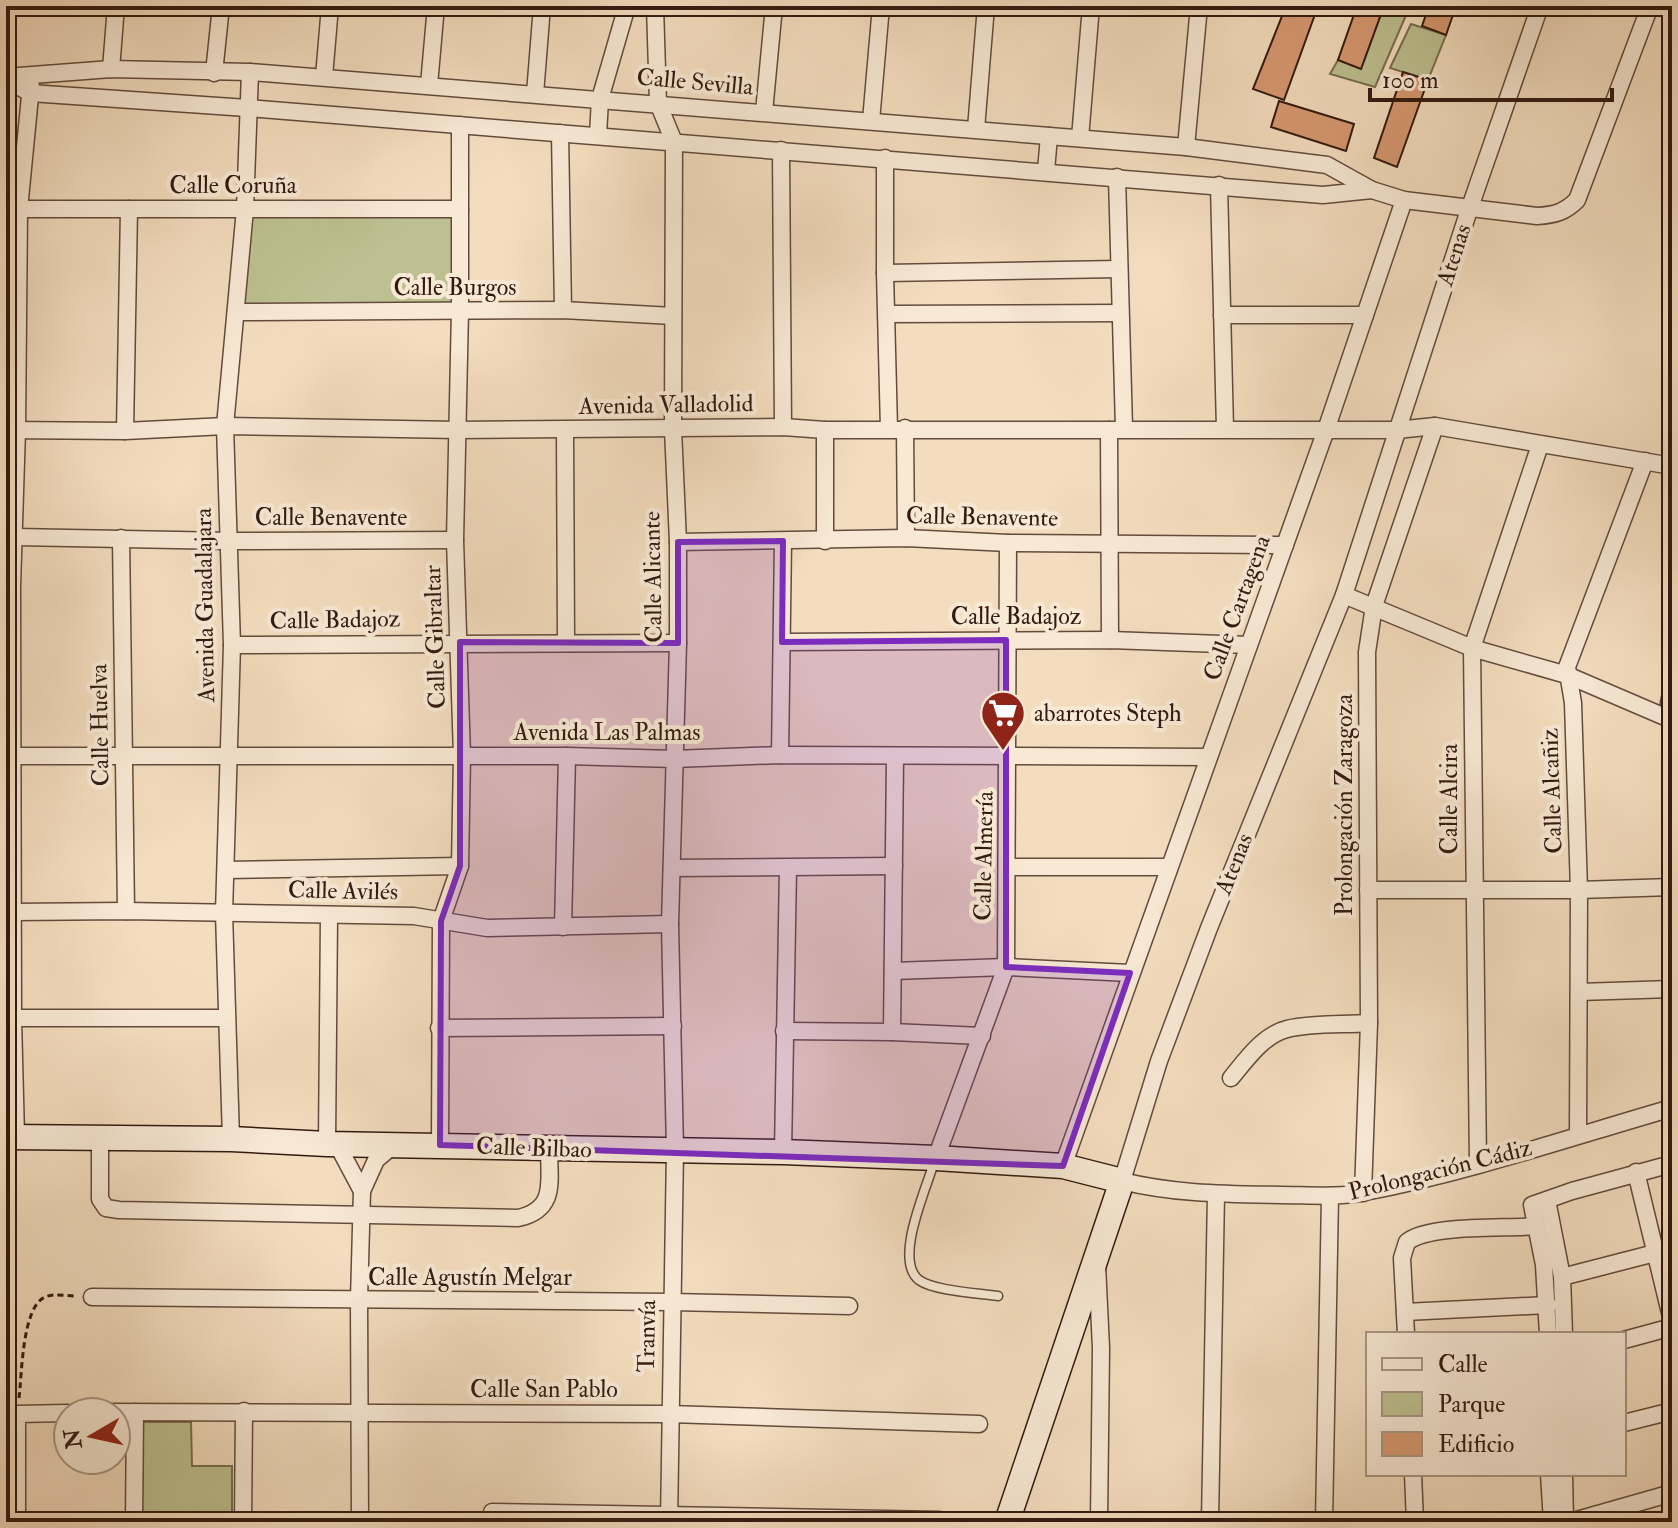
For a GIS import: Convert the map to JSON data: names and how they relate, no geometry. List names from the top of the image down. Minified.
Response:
{"streets":{"street":["Calle Sevilla","Calle Coruña","Atenas","Calle Burgos","Avenida Valladolid","Calle Benavente","Calle Alicante","Avenida Guadalajara","Calle Cartagena","Calle Badajoz","Calle Gibraltar","Calle Huelva","Avenida Las Palmas","Calle Alcañiz","Calle Alcira","Prolongación Zaragoza","Calle Almería","Calle Avilés","Calle Bilbao","Prolongación Cádiz","Calle Agustín Melgar","Tranvía","Calle San Pablo"]},"crossings":[["Calle Sevilla","Atenas"],["Calle Sevilla","Calle Alicante"],["Calle Sevilla","Avenida Guadalajara"],["Calle Sevilla","Calle Cartagena"],["Calle Sevilla","Calle Gibraltar"],["Calle Coruña","Avenida Guadalajara"],["Calle Coruña","Calle Gibraltar"],["Atenas","Avenida Valladolid"],["Atenas","Prolongación Cádiz"],["Calle Burgos","Calle Alicante"],["Calle Burgos","Avenida Guadalajara"],["Calle Burgos","Calle Gibraltar"],["Avenida Valladolid","Calle Alicante"],["Avenida Valladolid","Avenida Guadalajara"],["Avenida Valladolid","Calle Cartagena"],["Avenida Valladolid","Calle Gibraltar"],["Avenida Valladolid","Calle Alcañiz"],["Avenida Valladolid","Calle Alcira"],["Avenida Valladolid","Prolongación Zaragoza"],["Calle Benavente","Calle Alicante"],["Calle Benavente","Avenida Guadalajara"],["Calle Benavente","Calle Cartagena"],["Calle Benavente","Calle Gibraltar"],["Calle Benavente","Calle Huelva"],["Calle Benavente","Calle Almería"],["Calle Alicante","Calle Badajoz"],["Calle Alicante","Avenida Las Palmas"],["Calle Alicante","Calle Avilés"],["Calle Alicante","Calle Bilbao"],["Calle Alicante","Tranvía"],["Avenida Guadalajara","Calle Badajoz"],["Avenida Guadalajara","Avenida Las Palmas"],["Avenida Guadalajara","Calle Avilés"],["Avenida Guadalajara","Calle Bilbao"],["Calle Cartagena","Calle Badajoz"],["Calle Cartagena","Avenida Las Palmas"],["Calle Cartagena","Calle Bilbao"],["Calle Cartagena","Prolongación Cádiz"],["Calle Badajoz","Calle Gibraltar"],["Calle Badajoz","Calle Almería"],["Calle Gibraltar","Avenida Las Palmas"],["Calle Gibraltar","Calle Avilés"],["Calle Gibraltar","Calle Bilbao"],["Calle Huelva","Avenida Las Palmas"],["Calle Huelva","Calle Avilés"],["Avenida Las Palmas","Calle Almería"],["Calle Alcañiz","Prolongación Cádiz"],["Calle Alcira","Prolongación Cádiz"],["Prolongación Zaragoza","Prolongación Cádiz"],["Calle Almería","Calle Bilbao"],["Calle Bilbao","Prolongación Cádiz"],["Calle Bilbao","Tranvía"],["Calle Agustín Melgar","Tranvía"],["Tranvía","Calle San Pablo"]],"places":{"supermarket":["abarrotes Steph"]},"legend":["Calle","Parque","Edificio"],"scale_bar":"100 m","north":"left"}
